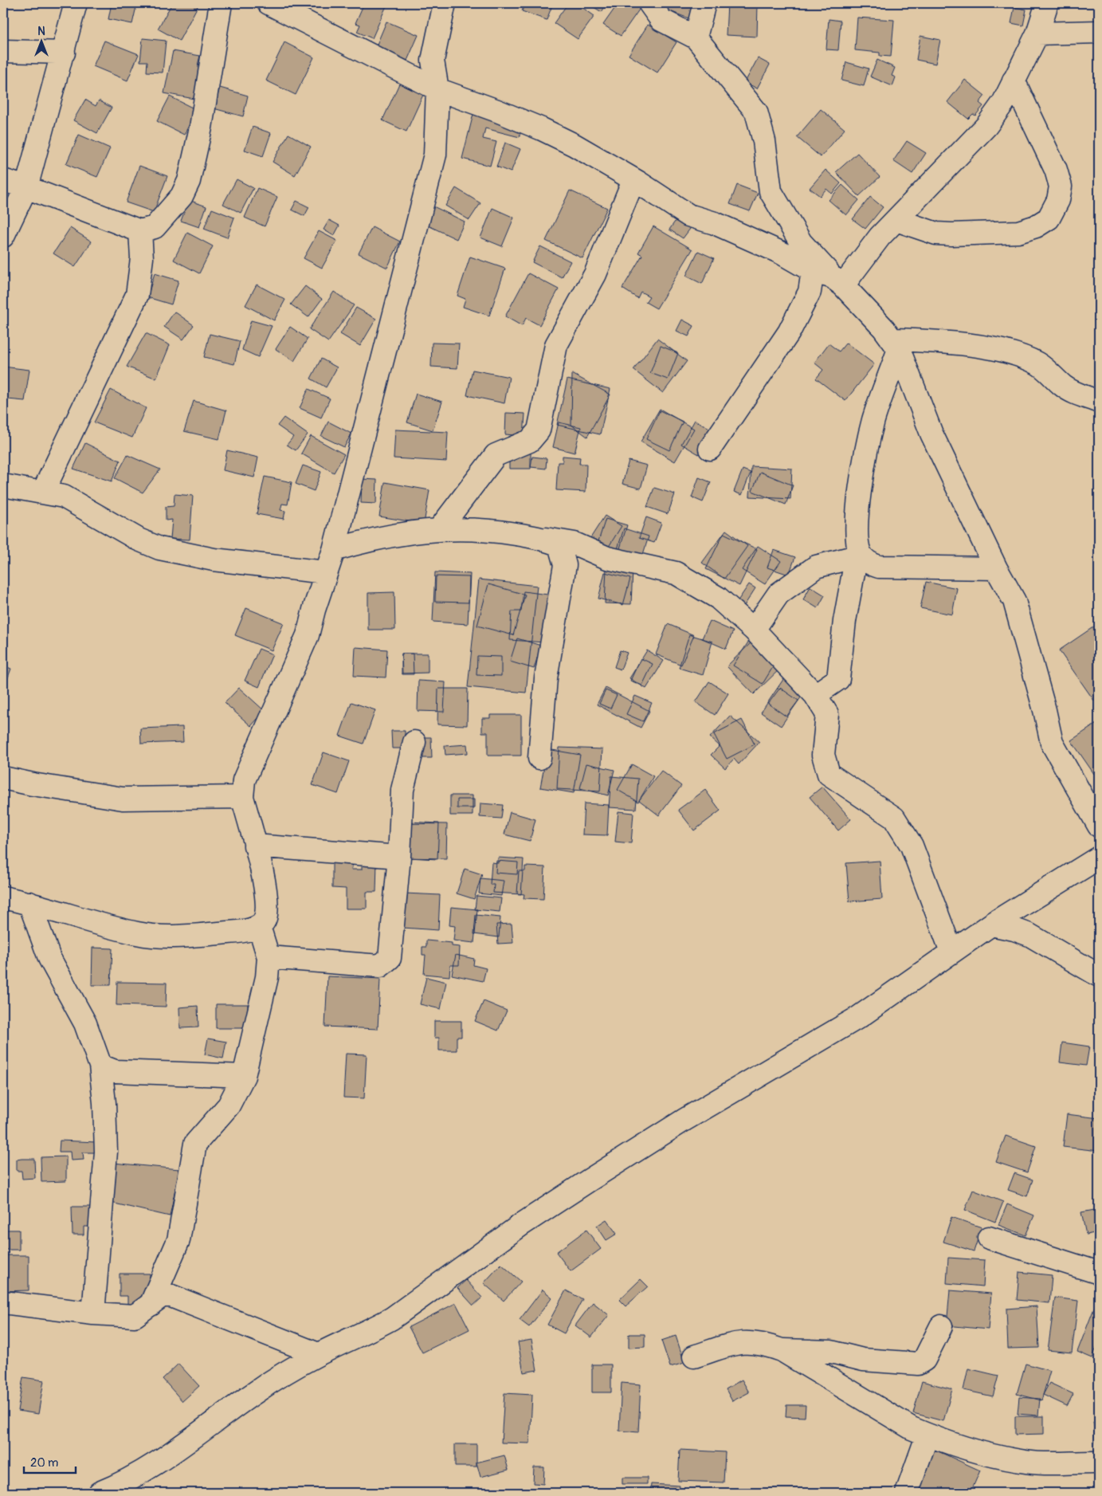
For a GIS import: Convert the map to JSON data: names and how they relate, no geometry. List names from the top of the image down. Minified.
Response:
{"scale_bar":"20 m","north":"top"}
